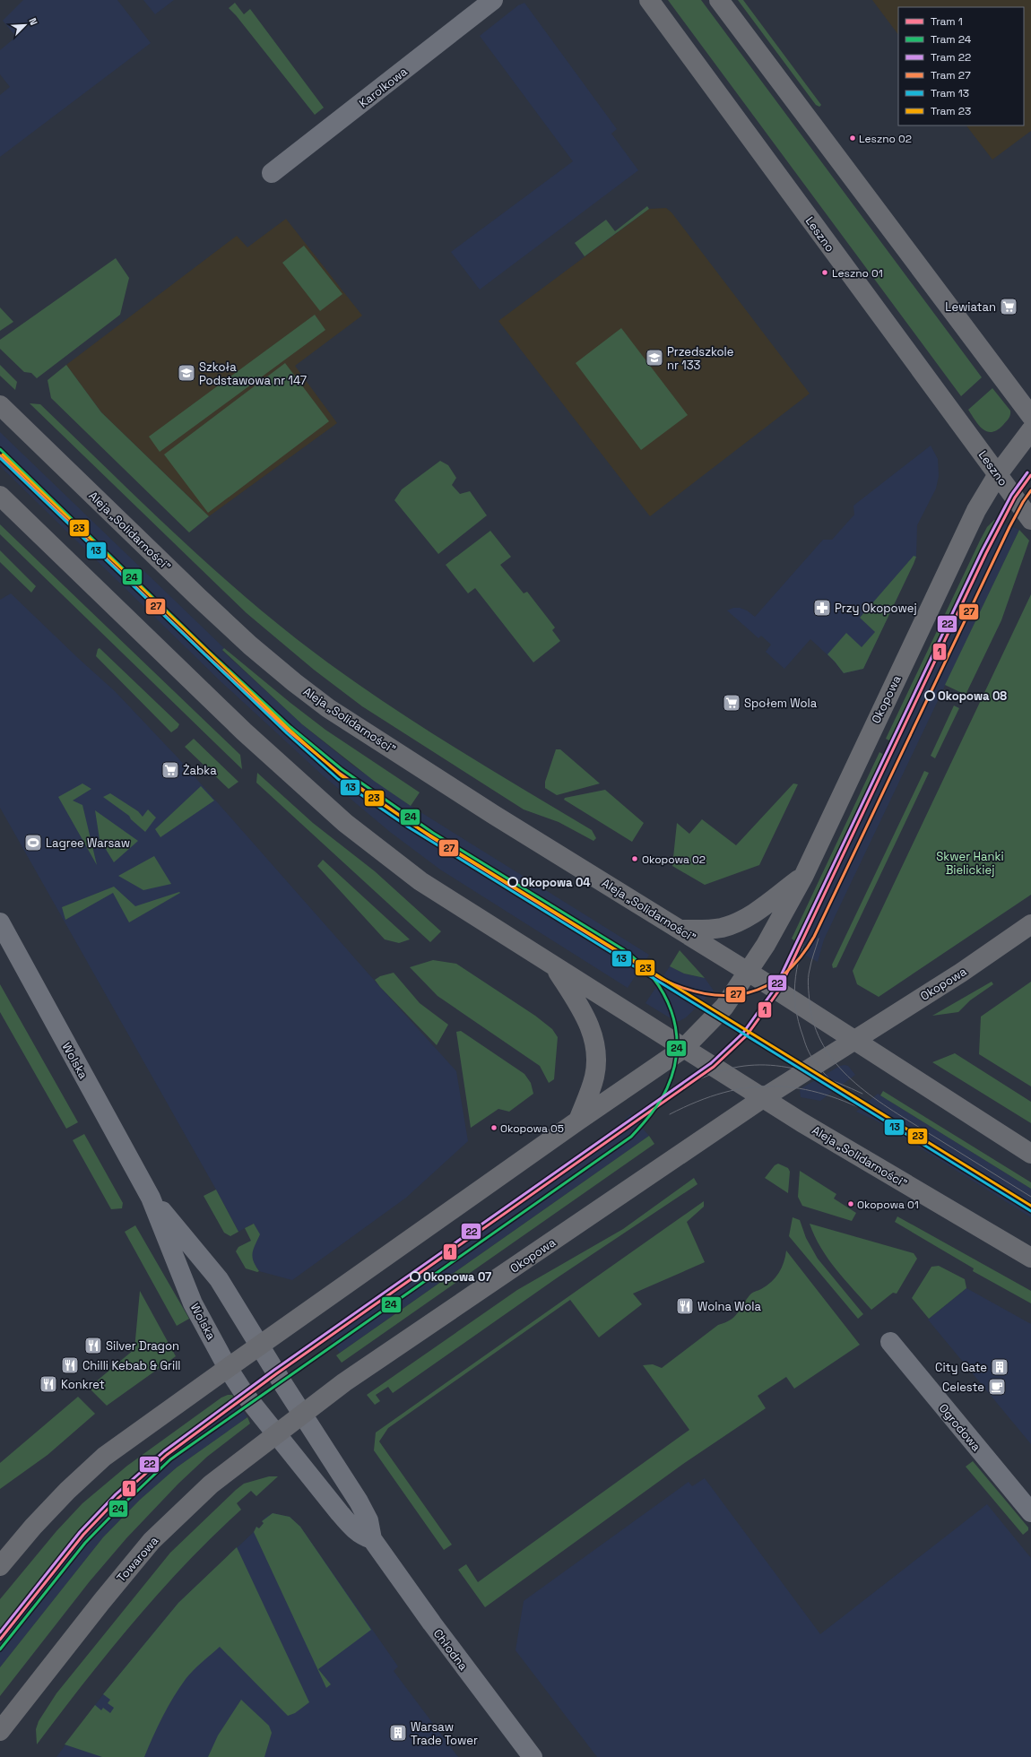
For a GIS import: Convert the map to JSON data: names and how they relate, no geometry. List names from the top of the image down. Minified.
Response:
{"streets":{"main road":["Leszno","Aleja „Solidarności”","Okopowa","Towarowa"],"street":["Karolkowa","Wolska","Ogrodowa","Chłodna"]},"crossings":[["Leszno","Okopowa"],["Aleja „Solidarności”","Okopowa"],["Okopowa","Towarowa"],["Okopowa","Chłodna"],["Wolska","Chłodna"],["Towarowa","Chłodna"]],"parks":["Skwer Hanki Bielickiej"],"places":{"other":["Leszno 02","Leszno 01","Okopowa 08","Okopowa 02","Okopowa 04","Okopowa 05","Okopowa 01","Okopowa 07"],"supermarket":["Lewiatan","Społem Wola","Żabka"],"school or university":["Przedszkole nr 133","Szkoła Podstawowa nr 147"],"pharmacy":["Przy Okopowej"],"sports":["Lagree Warsaw"],"restaurant":["Wolna Wola","Silver Dragon","Chilli Kebab & Grill","Konkret"],"building":["City Gate","Warsaw Trade Tower"],"cafe":["Celeste"]},"lines":["tram line 24","tram line 23","tram line 27","tram line 13","tram line 22","tram line 1"],"legend":["Tram 1","Tram 24","Tram 22","Tram 27","Tram 13","Tram 23"],"north":"top right"}
